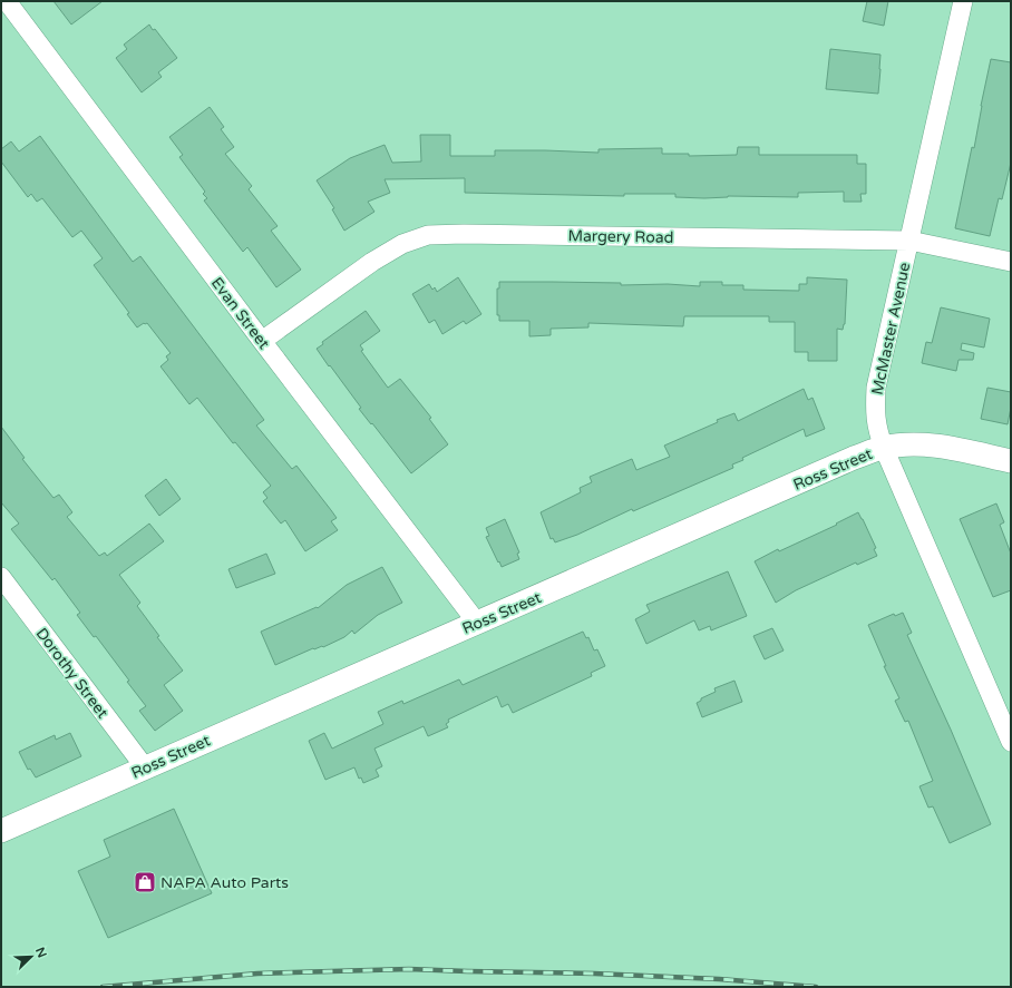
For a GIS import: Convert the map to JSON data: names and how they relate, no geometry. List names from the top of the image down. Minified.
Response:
{"streets":{"street":["Margery Road","Evan Street","McMaster Avenue","Ross Street","Dorothy Street"]},"crossings":[["Margery Road","Evan Street"],["Margery Road","McMaster Avenue"],["Evan Street","Ross Street"],["McMaster Avenue","Ross Street"],["Ross Street","Dorothy Street"]],"places":{"shop":["NAPA Auto Parts"]},"north":"top right"}
